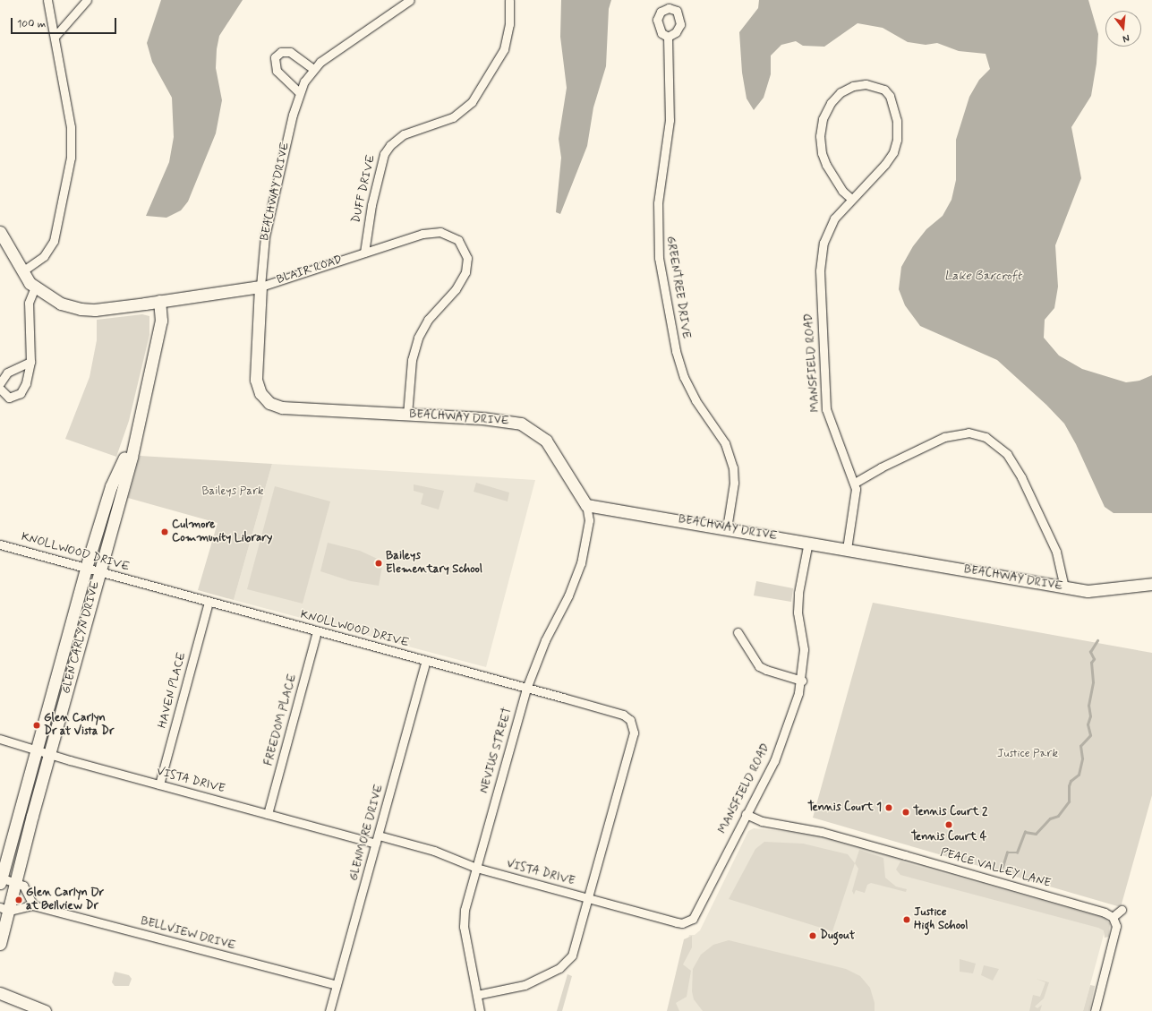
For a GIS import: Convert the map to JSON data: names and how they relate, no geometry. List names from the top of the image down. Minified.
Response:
{"streets":{"street":["DUFF DRIVE","BEACHWAY DRIVE","BLAIR ROAD","GREENTREE DRIVE","MANSFIELD ROAD","KNOLLWOOD DRIVE","GLEN CARLYN DRIVE","HAVEN PLACE","FREEDOM PLACE","NEVIUS STREET","VISTA DRIVE","GLENMORE DRIVE","PEACE VALLEY LANE","BELLVIEW DRIVE"]},"crossings":[["DUFF DRIVE","BLAIR ROAD"],["BEACHWAY DRIVE","BLAIR ROAD"],["BEACHWAY DRIVE","GREENTREE DRIVE"],["BEACHWAY DRIVE","MANSFIELD ROAD"],["BEACHWAY DRIVE","NEVIUS STREET"],["BLAIR ROAD","GLEN CARLYN DRIVE"],["MANSFIELD ROAD","VISTA DRIVE"],["MANSFIELD ROAD","PEACE VALLEY LANE"],["KNOLLWOOD DRIVE","GLEN CARLYN DRIVE"],["KNOLLWOOD DRIVE","HAVEN PLACE"],["KNOLLWOOD DRIVE","FREEDOM PLACE"],["KNOLLWOOD DRIVE","NEVIUS STREET"],["KNOLLWOOD DRIVE","VISTA DRIVE"],["KNOLLWOOD DRIVE","GLENMORE DRIVE"],["GLEN CARLYN DRIVE","VISTA DRIVE"],["GLEN CARLYN DRIVE","BELLVIEW DRIVE"],["HAVEN PLACE","VISTA DRIVE"],["FREEDOM PLACE","VISTA DRIVE"],["NEVIUS STREET","VISTA DRIVE"],["VISTA DRIVE","GLENMORE DRIVE"],["GLENMORE DRIVE","BELLVIEW DRIVE"]],"water":["Lake Barcroft"],"parks":["Baileys Park","Justice Park"],"places":["Culmore Community Library","Baileys Elementary School","Glen Carlyn Dr at Vista Dr","Tennis Court 1","Tennis Court 2","Tennis Court 4","Glen Carlyn Dr at Bellview Dr","Justice High School","Dugout"],"scale_bar":"100 m","north":"bottom"}
